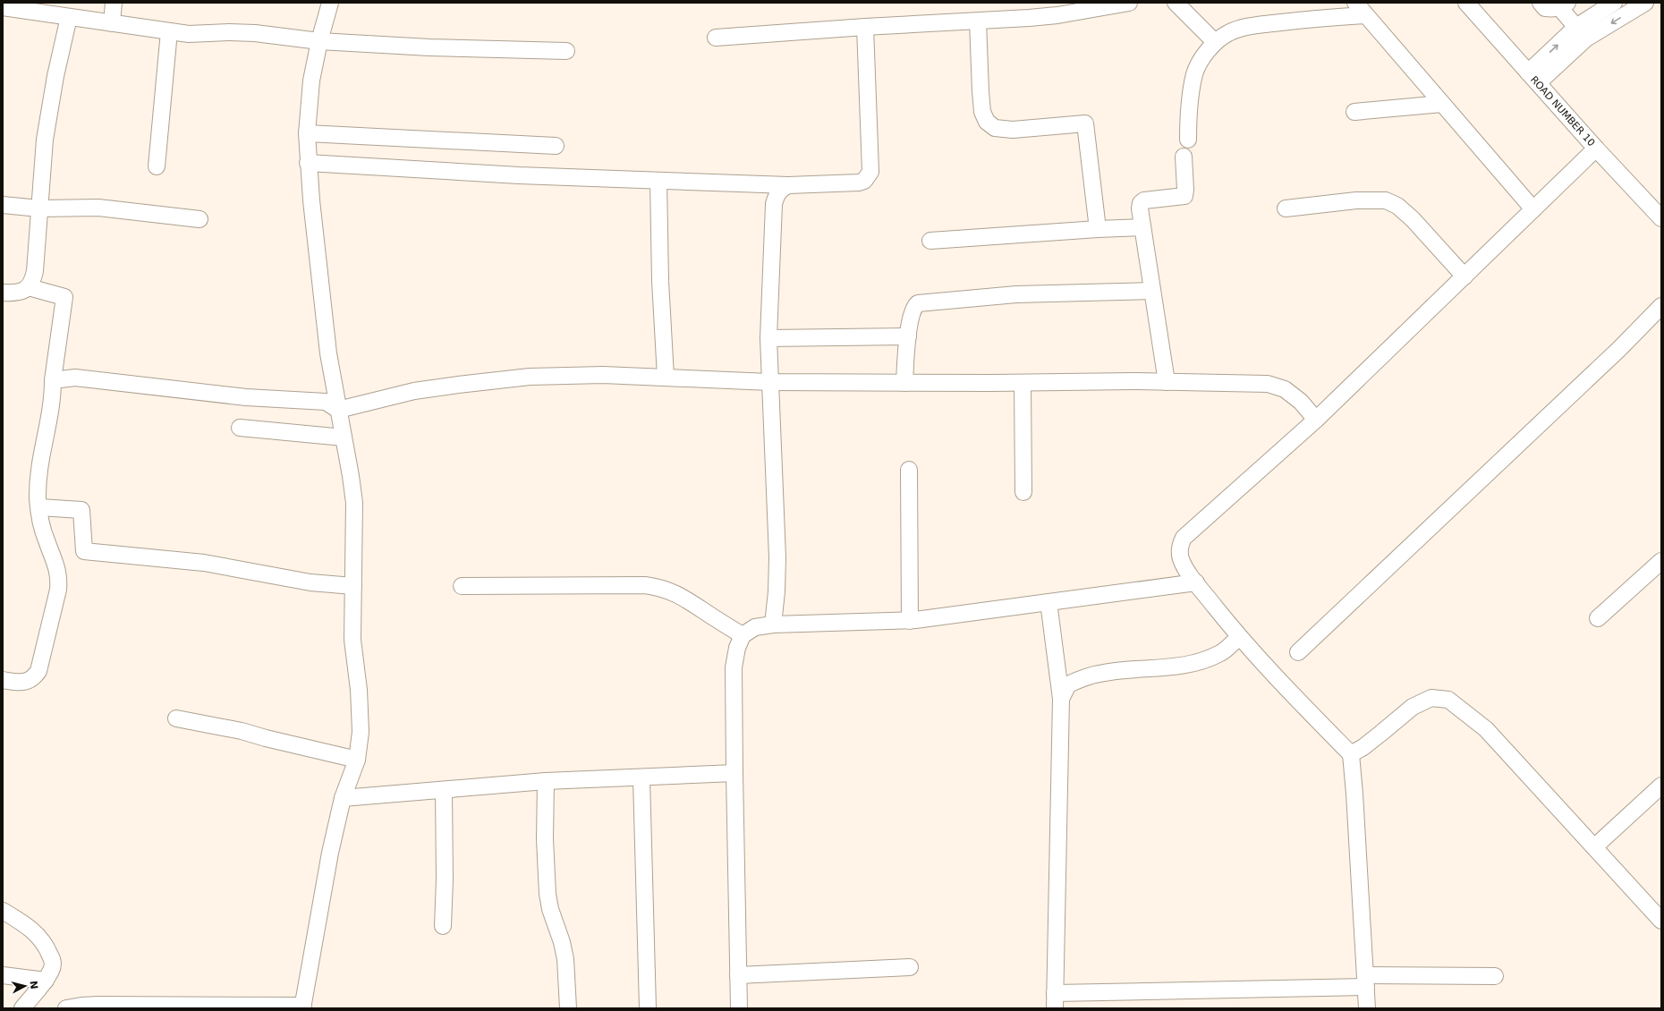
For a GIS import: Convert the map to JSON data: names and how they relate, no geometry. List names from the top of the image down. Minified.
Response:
{"streets":{"street":["ROAD NUMBER 10"]},"north":"right"}
